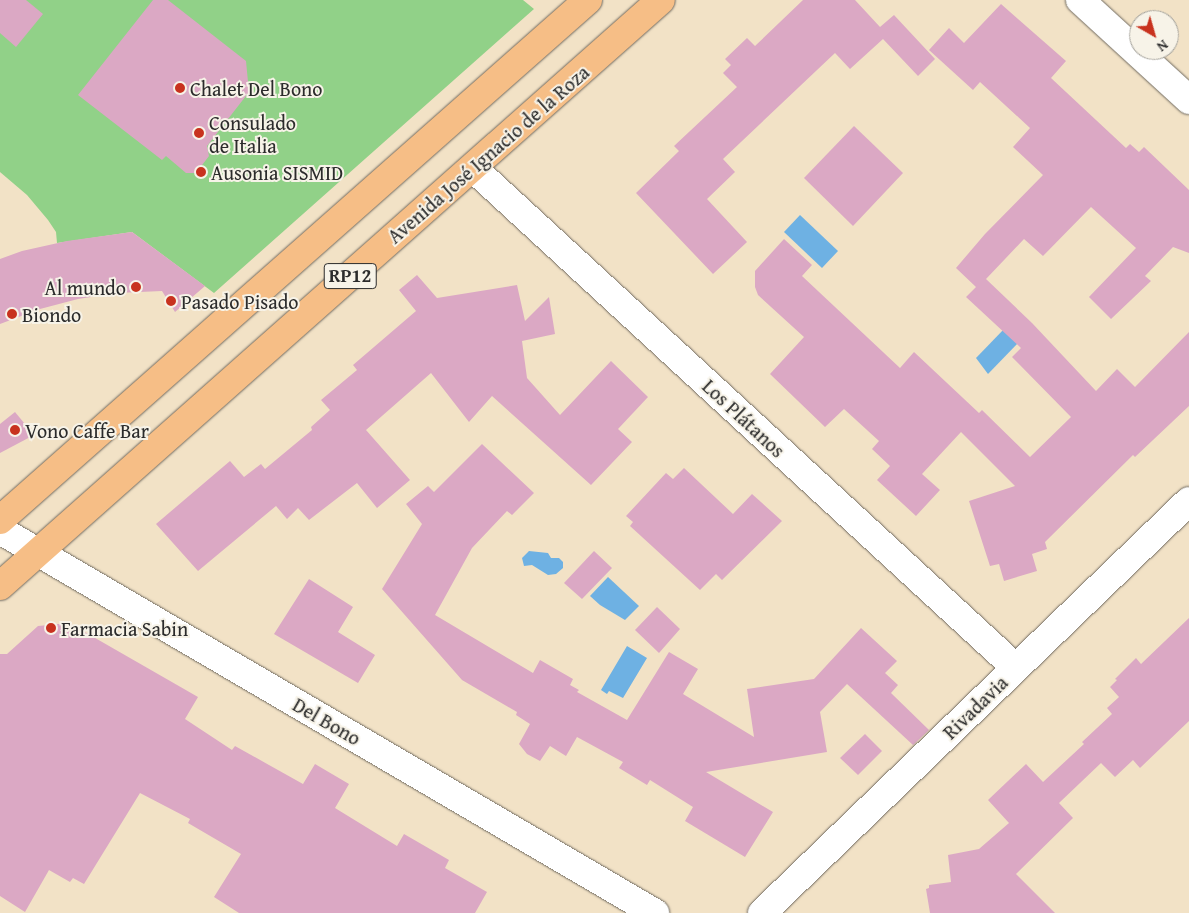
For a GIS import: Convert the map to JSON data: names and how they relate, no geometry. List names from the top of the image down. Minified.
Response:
{"streets":{"main road":["Avenida José Ignacio de la Roza","RP12"],"street":["Los Plátanos","Rivadavia","Del Bono"]},"crossings":[["Avenida José Ignacio de la Roza","Los Plátanos"],["Avenida José Ignacio de la Roza","Del Bono"],["Los Plátanos","Rivadavia"]],"places":["Chalet Del Bono","Consulado de Italia","Ausonia SISMID","Al mundo","Pasado Pisado","Biondo","Vono Caffe Bar","Farmacia Sabin"],"north":"bottom right"}
